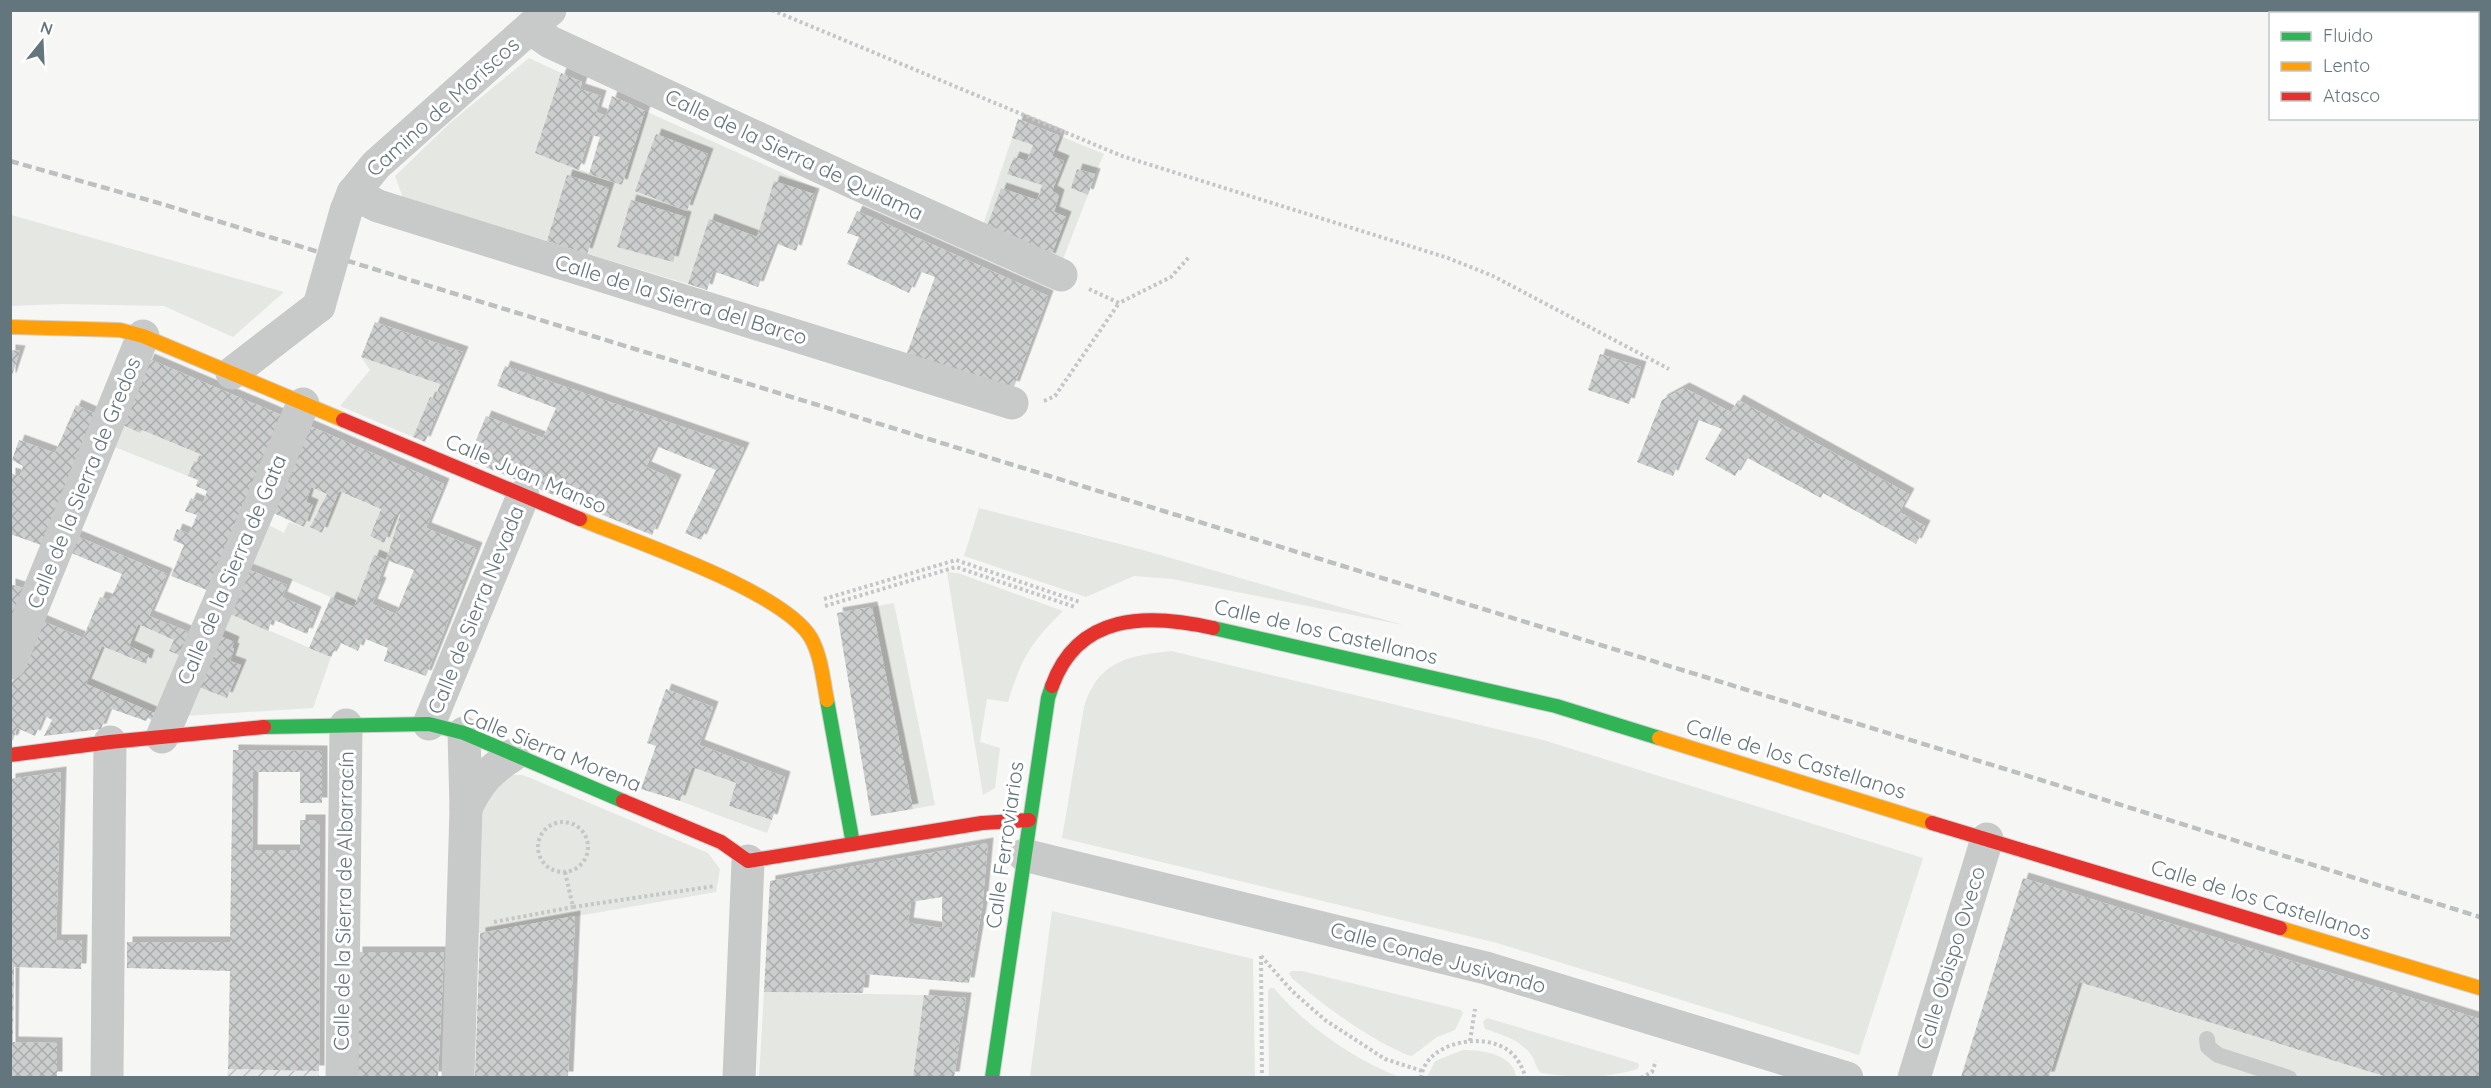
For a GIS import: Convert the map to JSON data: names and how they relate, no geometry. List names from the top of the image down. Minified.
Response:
{"streets":{"street":["Camino de Moriscos","Calle de la Sierra de Quilama","Calle de la Sierra del Barco","Calle Juan Manso","Calle de la Sierra de Gredos","Calle de la Sierra de Gata","Calle de Sierra Nevada","Calle de los Castellanos","Calle Sierra Morena","Calle Ferroviarios","Calle de la Sierra de Albarracín","Calle Conde Jusivando","Calle Obispo Oveco"]},"crossings":[["Camino de Moriscos","Calle de la Sierra de Quilama"],["Camino de Moriscos","Calle de la Sierra del Barco"],["Calle Juan Manso","Calle de la Sierra de Gredos"],["Calle Juan Manso","Calle de la Sierra de Gata"],["Calle Juan Manso","Calle de Sierra Nevada"],["Calle de la Sierra de Gata","Calle Sierra Morena"],["Calle de Sierra Nevada","Calle Sierra Morena"],["Calle de los Castellanos","Calle Ferroviarios"],["Calle de los Castellanos","Calle Obispo Oveco"],["Calle Sierra Morena","Calle de la Sierra de Albarracín"],["Calle Ferroviarios","Calle Conde Jusivando"]],"legend":["Fluido","Lento","Atasco"],"north":"top"}
